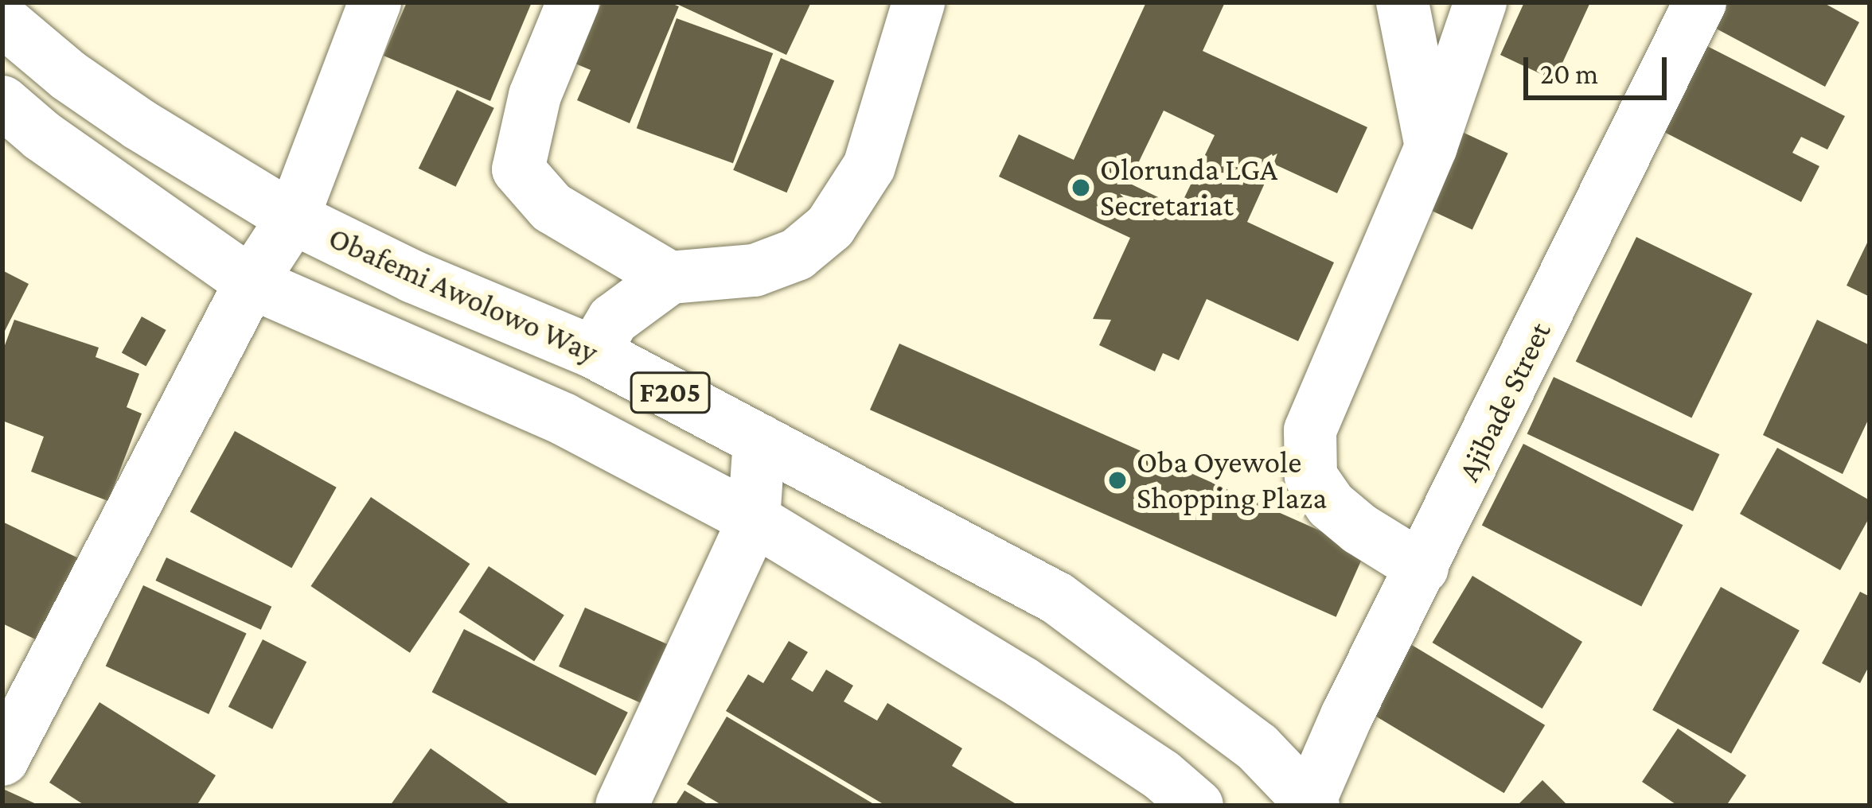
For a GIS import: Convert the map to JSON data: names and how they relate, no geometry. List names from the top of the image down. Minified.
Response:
{"streets":{"street":["Obafemi Awolowo Way","F205","Ajibade Street"]},"crossings":[["Obafemi Awolowo Way","Ajibade Street"]],"places":["Olorunda LGA Secretariat","Oba Oyewole Shopping Plaza"],"scale_bar":"20 m"}
